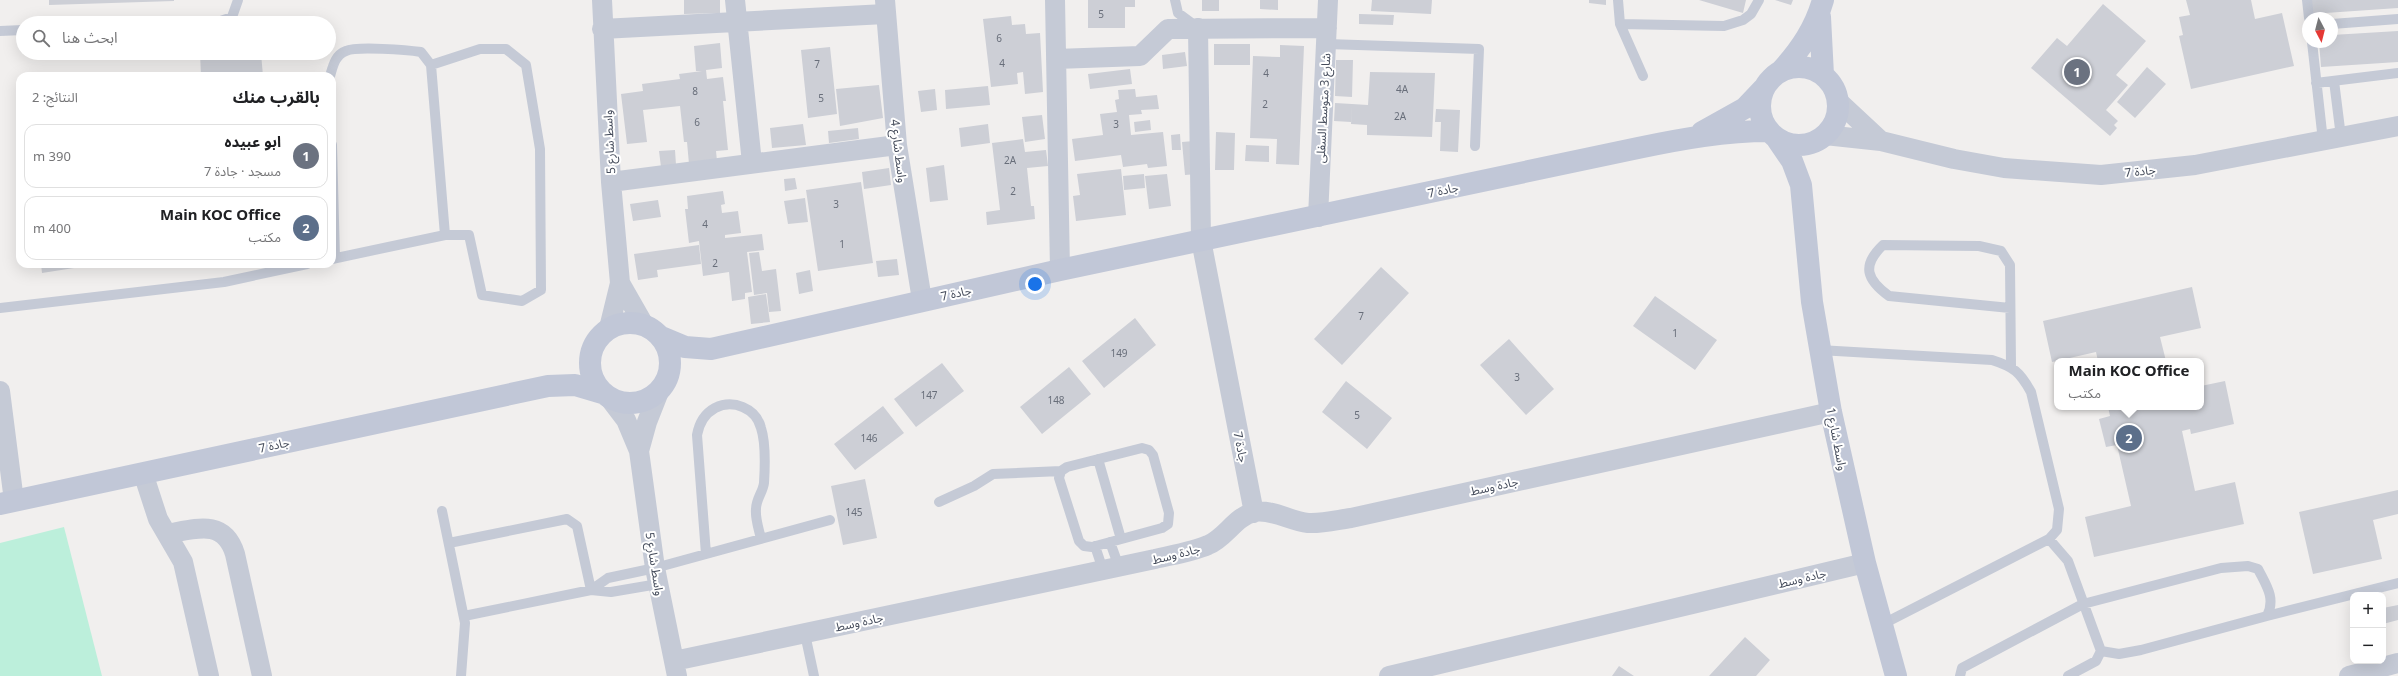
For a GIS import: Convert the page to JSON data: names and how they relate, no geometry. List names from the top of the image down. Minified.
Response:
{"streets":{"main road":["جادة 7","واسط شارع 1"],"street":["شارع 3 متوسط السفلى","واسط شارع 5","واسط شارع 4","جادة وسط"]},"crossings":[["شارع 3 متوسط السفلى","جادة 7"],["واسط شارع 5","جادة 7"],["واسط شارع 5","جادة وسط"],["واسط شارع 4","جادة 7"],["جادة 7","واسط شارع 1"],["جادة 7","جادة وسط"],["واسط شارع 1","جادة وسط"]],"house_numbers":["5","6","4","7","4","4A","8","5","2","2A","6","3","2A","2","3","4","1","2","7","1","149","3","147","148","5","146","145"],"north":"bottom","page":{"search":"ابحث هنا","pins":["1","2"],"heading":["بالقرب منك","النتائج: 2"],"list":[{"mark":"1","name":"ابو عبيده","note":"مسجد · جادة 7","value":"390 m"},{"mark":"2","name":"Main KOC Office","note":"مكتب","value":"400 m"}],"popup":["Main KOC Office","مكتب"],"map_buttons":["+","−"]}}
